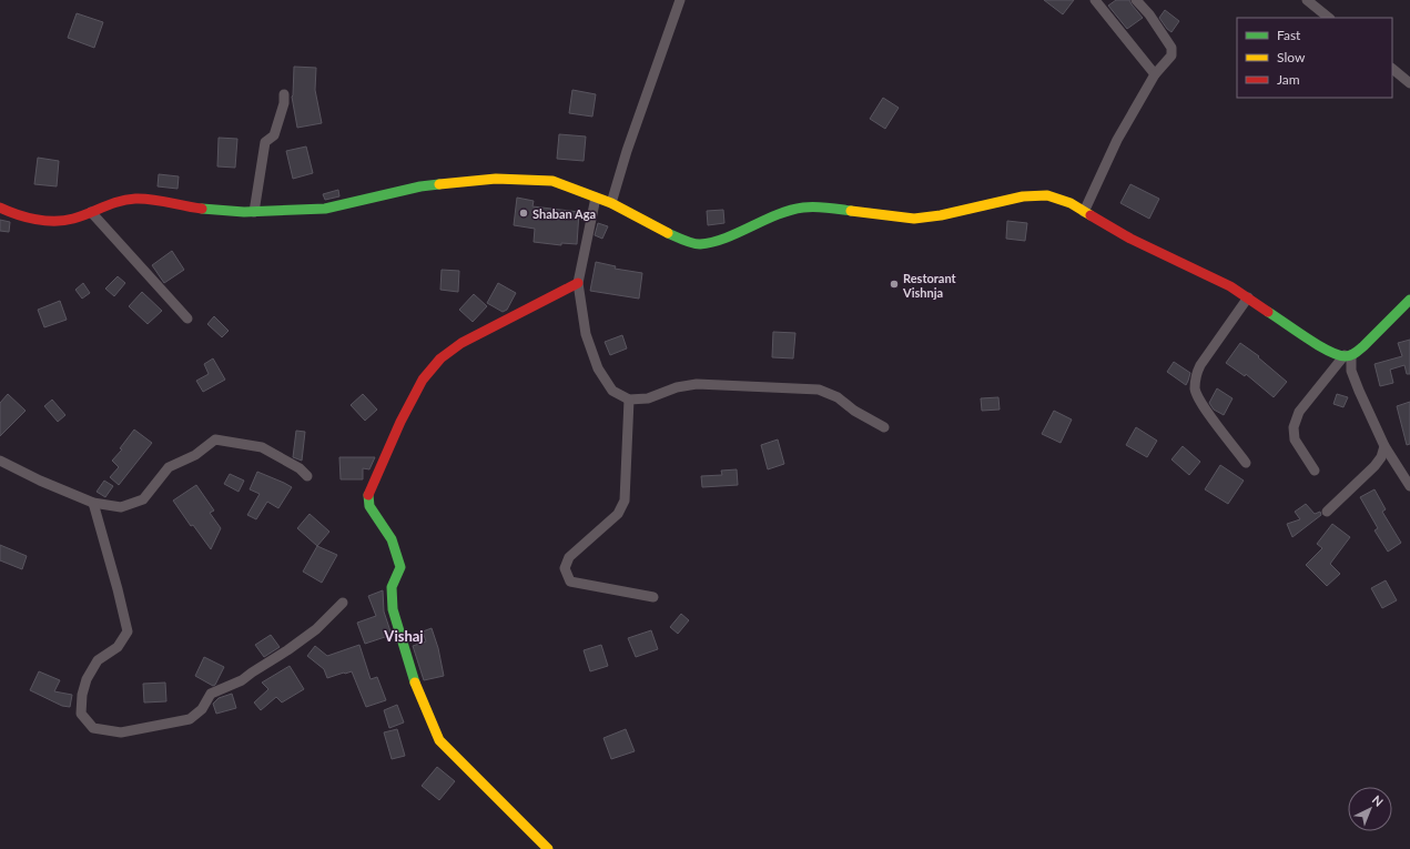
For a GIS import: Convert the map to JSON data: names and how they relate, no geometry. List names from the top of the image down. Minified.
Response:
{"districts":["Vishaj"],"places":["Shaban Aga","Restorant Vishnja"],"legend":["Fast","Slow","Jam"],"north":"top right"}
